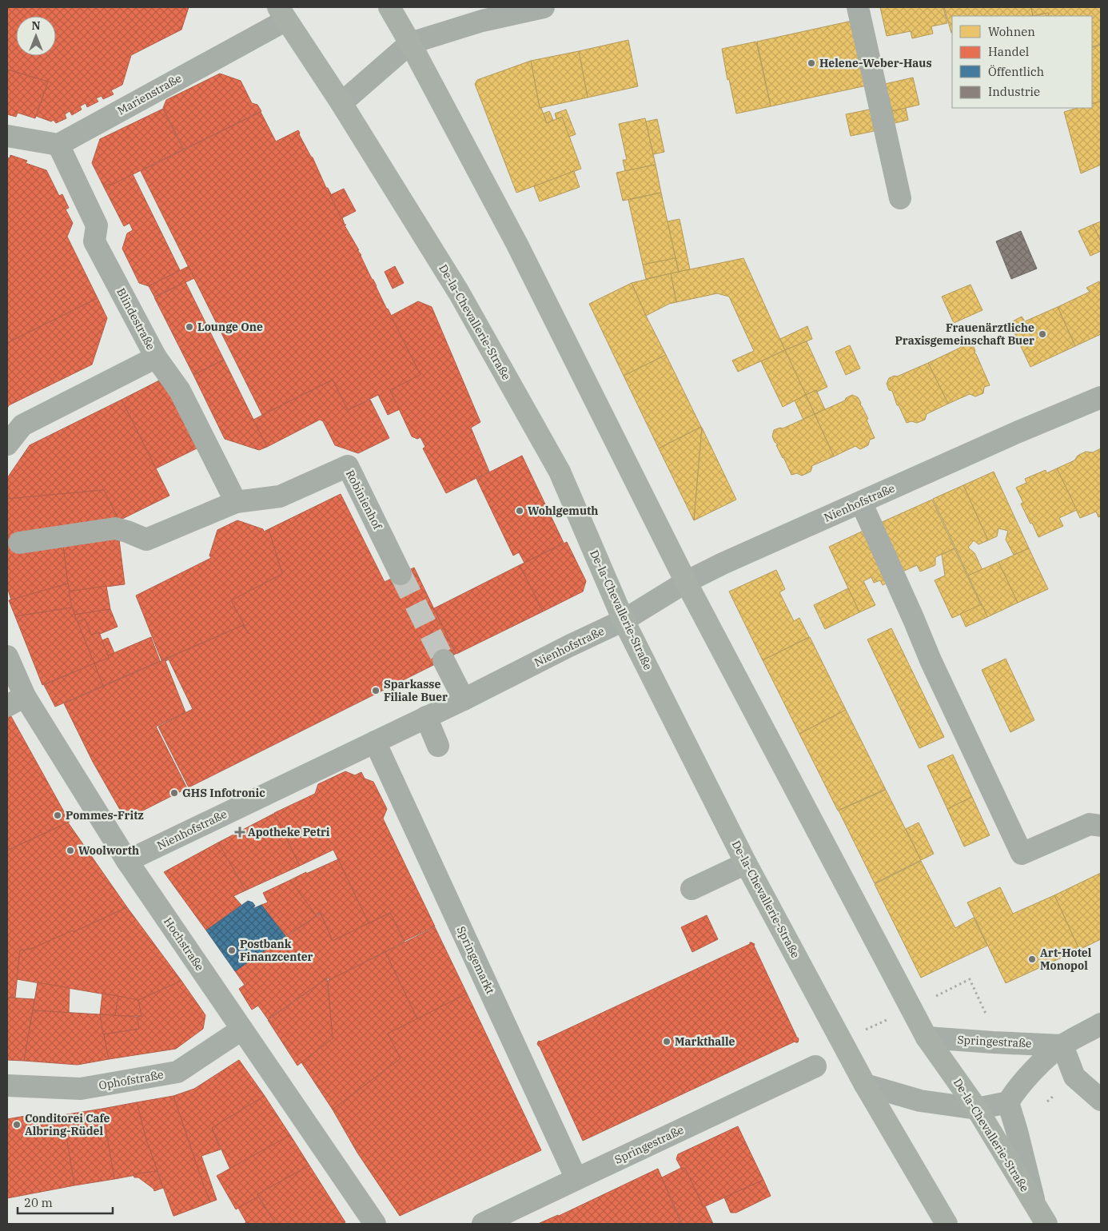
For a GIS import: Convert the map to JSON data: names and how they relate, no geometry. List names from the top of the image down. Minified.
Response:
{"streets":{"main road":["De-la-Chevallerie-Straße"],"street":["Marienstraße","Blindestraße","Robinienhof","Nienhofstraße","Hochstraße","Springemarkt","Springestraße","Ophofstraße"]},"crossings":[["Marienstraße","Blindestraße"],["Marienstraße","De-la-Chevallerie-Straße"],["De-la-Chevallerie-Straße","Nienhofstraße"],["De-la-Chevallerie-Straße","Springestraße"],["Nienhofstraße","Hochstraße"],["Nienhofstraße","Springemarkt"],["Hochstraße","Ophofstraße"],["Springemarkt","Springestraße"]],"places":{"other":["Helene-Weber-Haus","Lounge One","Frauenärztliche Praxisgemeinschaft Buer","Wohlgemuth","Sparkasse Filiale Buer","GHS Infotronic","Pommes-Fritz","Woolworth","Postbank Finanzcenter","Art-Hotel Monopol","Markthalle","Conditorei Cafe Albring-Rüdel"],"health":["Apotheke Petri"]},"legend":["Wohnen","Handel","Öffentlich","Industrie"],"scale_bar":"20 m","north":"top"}
